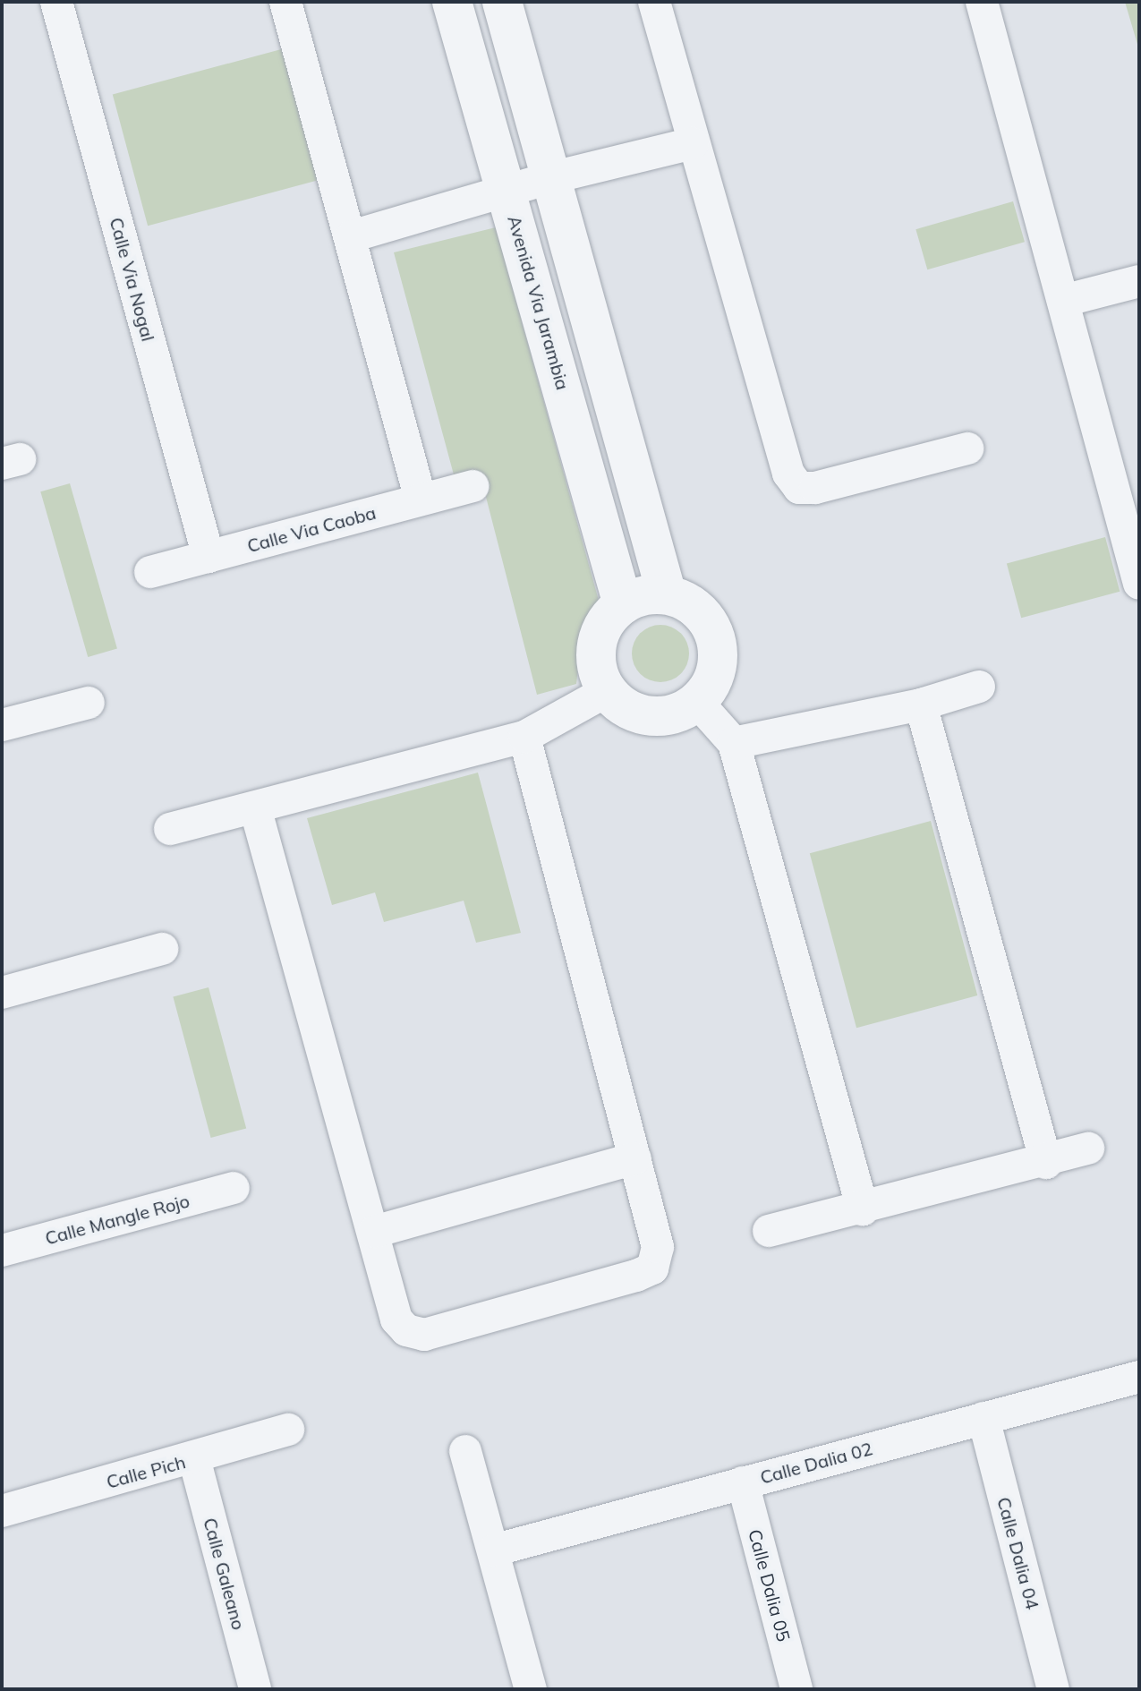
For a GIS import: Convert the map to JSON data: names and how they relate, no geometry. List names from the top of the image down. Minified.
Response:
{"streets":{"street":["Calle Via Nogal","Avenida Via Jarambia","Calle Via Caoba","Calle Mangle Rojo","Calle Dalia 02","Calle Pich","Calle Dalia 04","Calle Galeano","Calle Dalia 05"]},"crossings":[["Calle Via Nogal","Calle Via Caoba"],["Calle Dalia 02","Calle Dalia 04"],["Calle Dalia 02","Calle Dalia 05"],["Calle Pich","Calle Galeano"]]}
